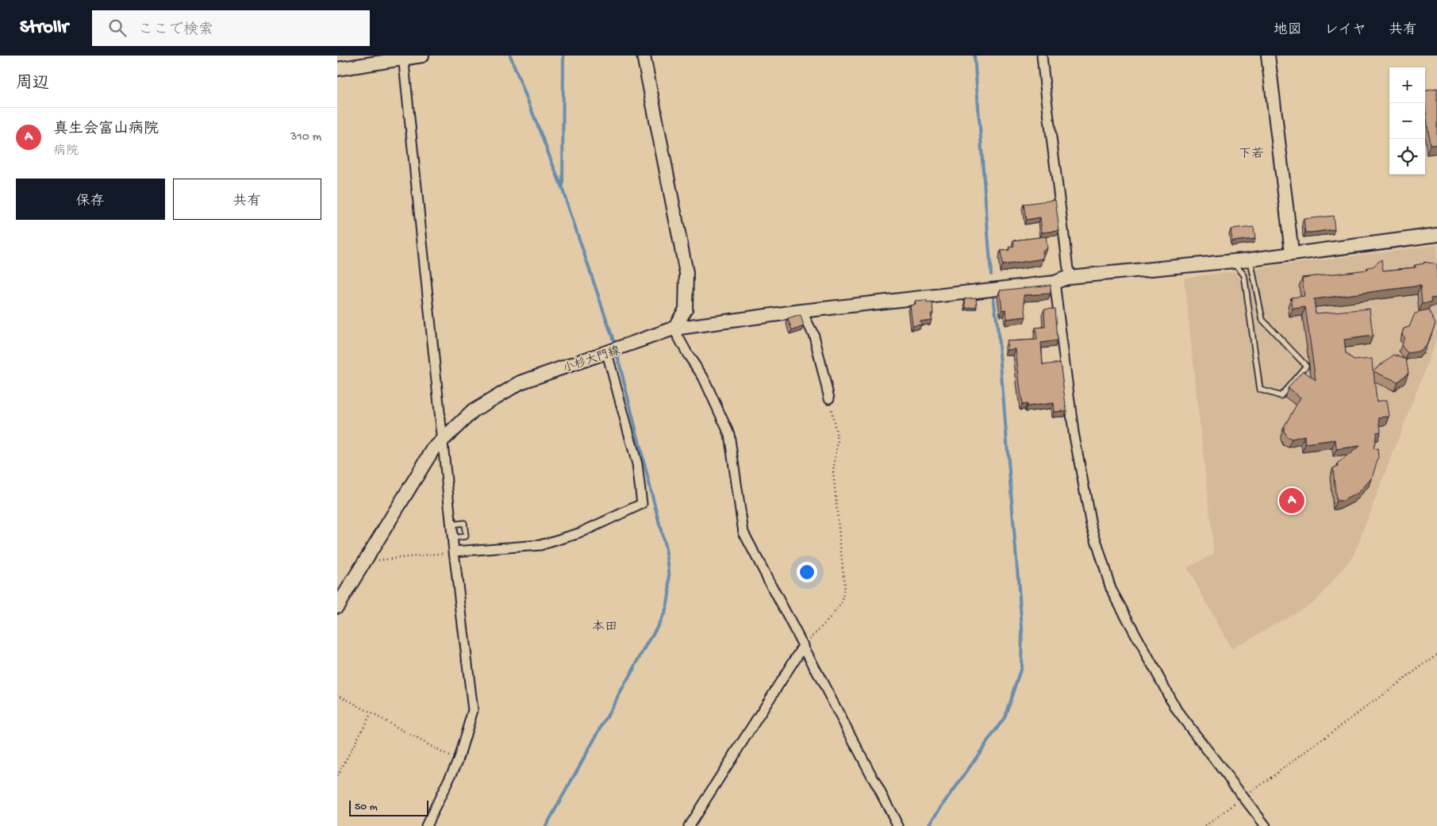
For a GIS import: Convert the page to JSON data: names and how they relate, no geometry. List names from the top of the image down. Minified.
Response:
{"streets":{"street":["小杉大門線"]},"districts":["下若","本田"],"scale_bar":"50 m","page":{"header":"Strollr","search":"ここで検索","nav":["地図","レイヤ","共有"],"heading":"周辺","map_buttons":["+","−"],"list":[{"mark":"A","name":"真生会富山病院","note":"病院","value":"310 m"}],"buttons":["保存","共有"],"pins":"A","scale":"50 m"}}
